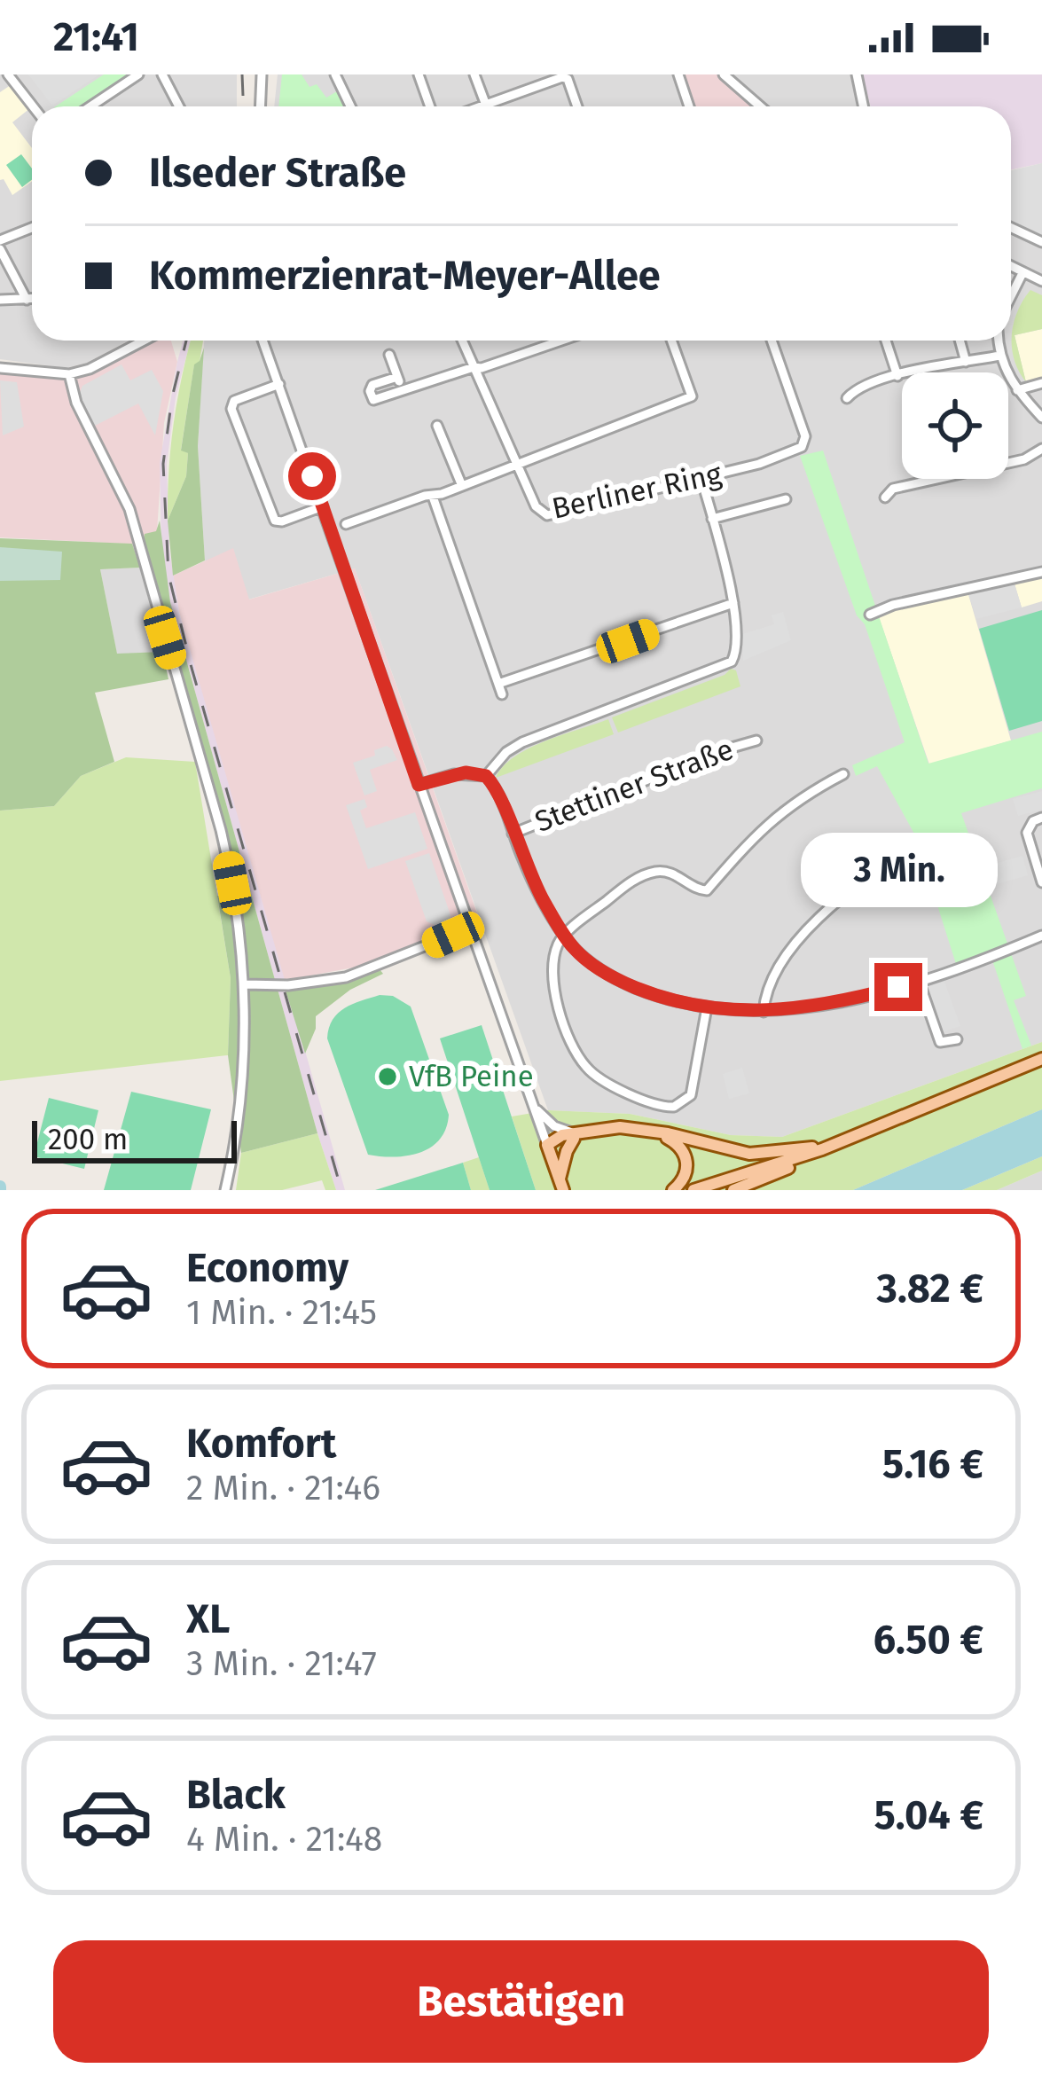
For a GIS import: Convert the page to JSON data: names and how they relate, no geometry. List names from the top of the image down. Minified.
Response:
{"streets":{"street":["Berliner Ring","Stettiner Straße"]},"places":["VfB Peine"],"scale_bar":"200 m","page":{"status":"21:41","banner":["Ilseder Straße","Kommerzienrat-Meyer-Allee"],"bubble":"3 Min.","scale":"200 m","list":[{"name":"Economy","note":"1 Min. · 21:45","value":"3.82 €"},{"name":"Komfort","note":"2 Min. · 21:46","value":"5.16 €"},{"name":"XL","note":"3 Min. · 21:47","value":"6.50 €"},{"name":"Black","note":"4 Min. · 21:48","value":"5.04 €"}],"buttons":"Bestätigen"}}
